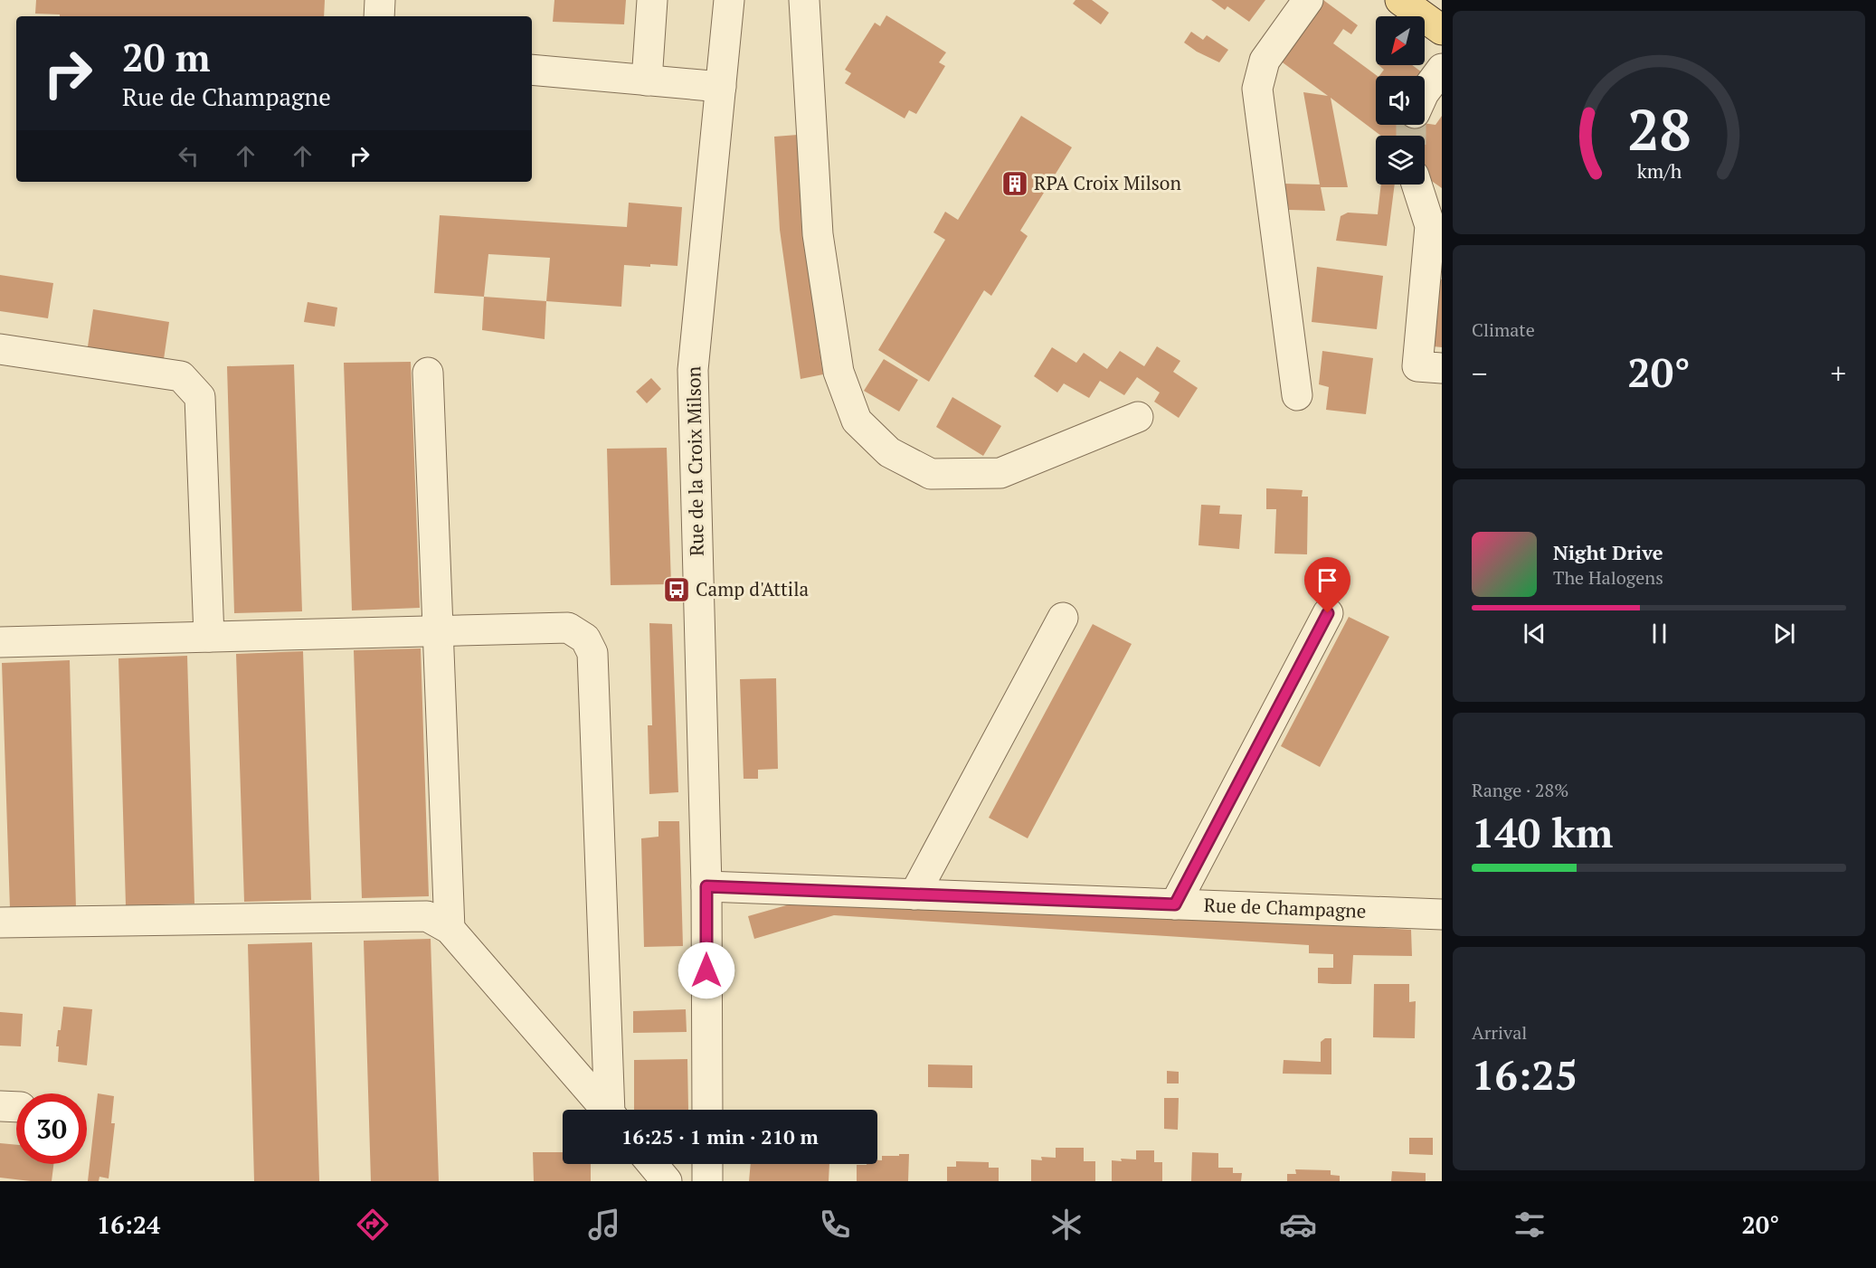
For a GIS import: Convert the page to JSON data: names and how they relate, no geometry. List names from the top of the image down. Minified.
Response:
{"streets":{"street":["Rue de la Croix Milson","Rue de Champagne"]},"crossings":[["Rue de la Croix Milson","Rue de Champagne"]],"places":{"building":["RPA Croix Milson"],"bus stop":["Camp d'Attila"]},"north":"bottom left","page":{"turn":["20 m","Rue de Champagne"],"tile":["Climate",["Range · 28%","140 km"],["Arrival","16:25"]],"heat":["−","20°","+"],"song":["Night Drive","The Halogens"],"limit":"30","trip":"16:25 · 1 min · 210 m","tabs":["16:24","20°"],"gauge":["28","km/h"]}}
